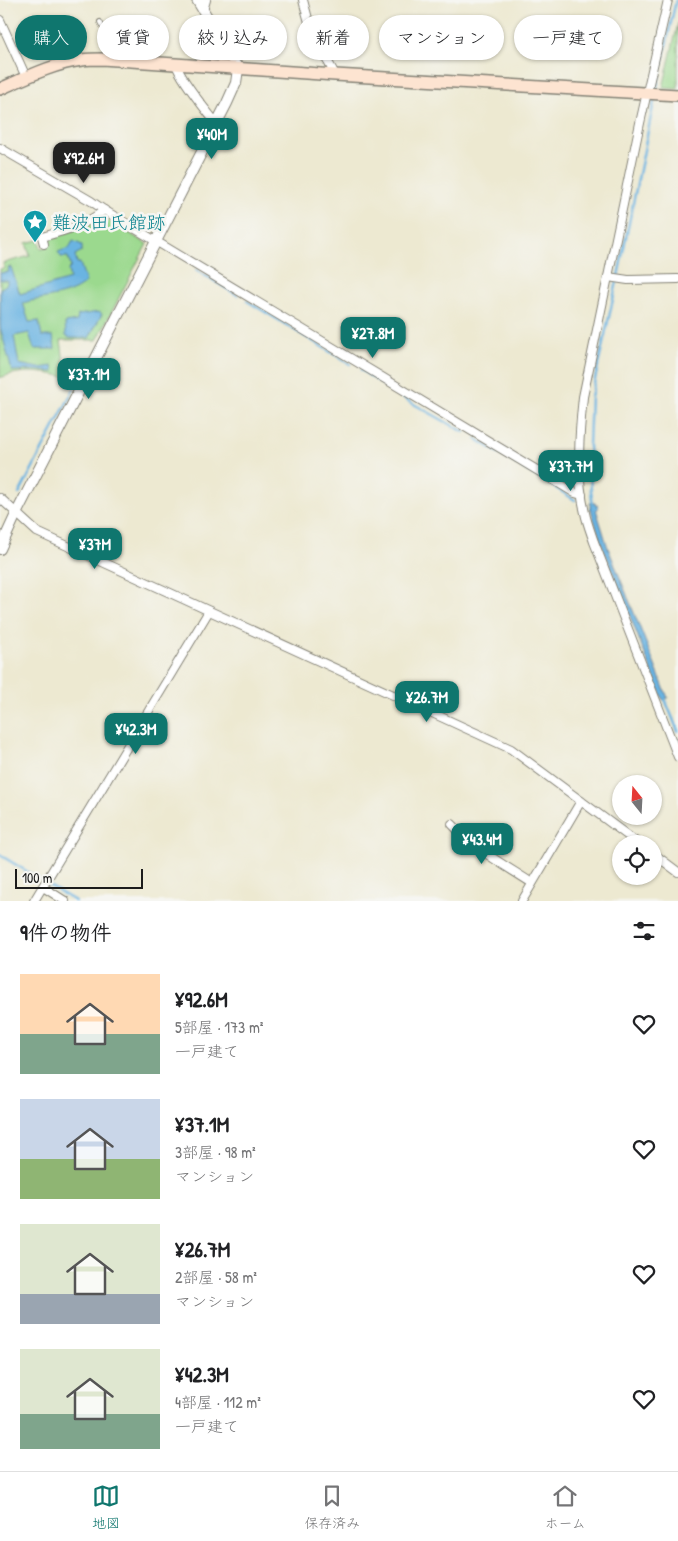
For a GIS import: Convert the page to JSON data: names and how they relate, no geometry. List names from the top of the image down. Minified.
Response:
{"places":{"place":["難波田氏館跡"]},"scale_bar":"100 m","north":"top","page":{"chip":["購入","賃貸","絞り込み","新着","マンション","一戸建て"],"price":["¥40M","¥92.6M","¥27.8M","¥37.1M","¥37.7M","¥37M","¥26.7M","¥42.3M","¥43.4M"],"scale":"100 m","heading":"9件の物件","list":[{"name":"¥92.6M","note":"5部屋 · 173 m² · 一戸建て"},{"name":"¥37.1M","note":"3部屋 · 98 m² · マンション"},{"name":"¥26.7M","note":"2部屋 · 58 m² · マンション"},{"name":"¥42.3M","note":"4部屋 · 112 m² · 一戸建て"}],"tabs":["地図","保存済み","ホーム"]}}
